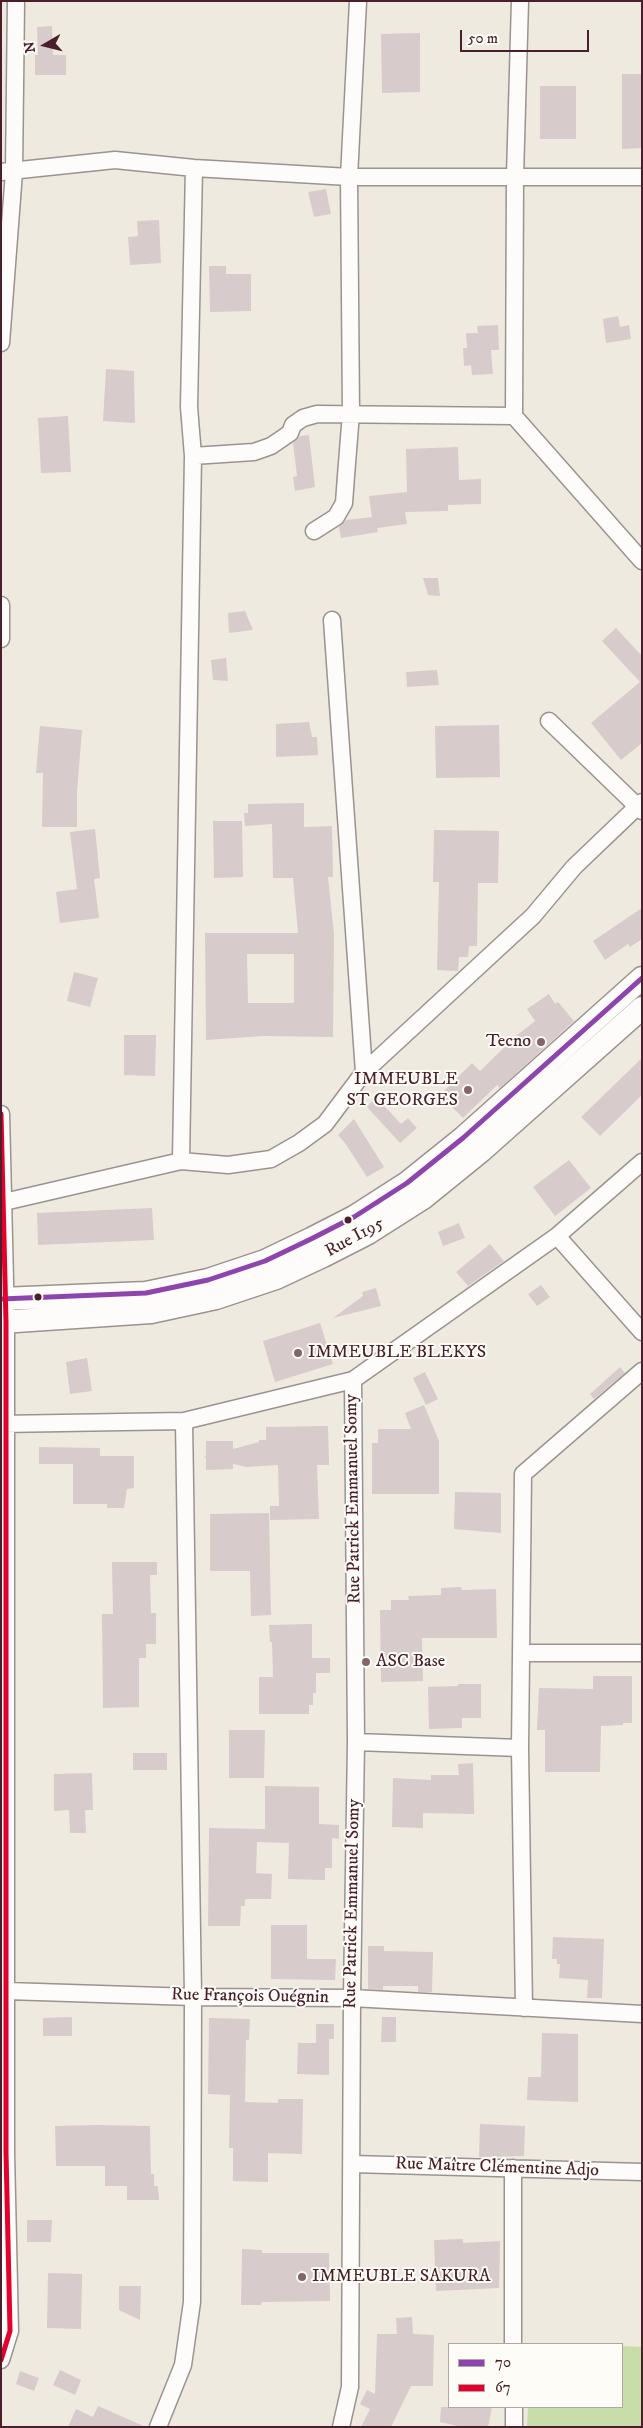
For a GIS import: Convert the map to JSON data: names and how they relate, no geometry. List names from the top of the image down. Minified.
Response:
{"streets":{"main road":["Rue I195"],"street":["Rue Patrick Emmanuel Somy","Rue François Ouégnin","Rue Maître Clémentine Adjo"]},"crossings":[["Rue Patrick Emmanuel Somy","Rue François Ouégnin"],["Rue Patrick Emmanuel Somy","Rue Maître Clémentine Adjo"]],"places":["Tecno","IMMEUBLE ST GEORGES","IMMEUBLE BLEKYS","ASC Base","IMMEUBLE SAKURA"],"lines":["transit line 70","transit line 67"],"legend":["70","67"],"scale_bar":"50 m","north":"left"}
